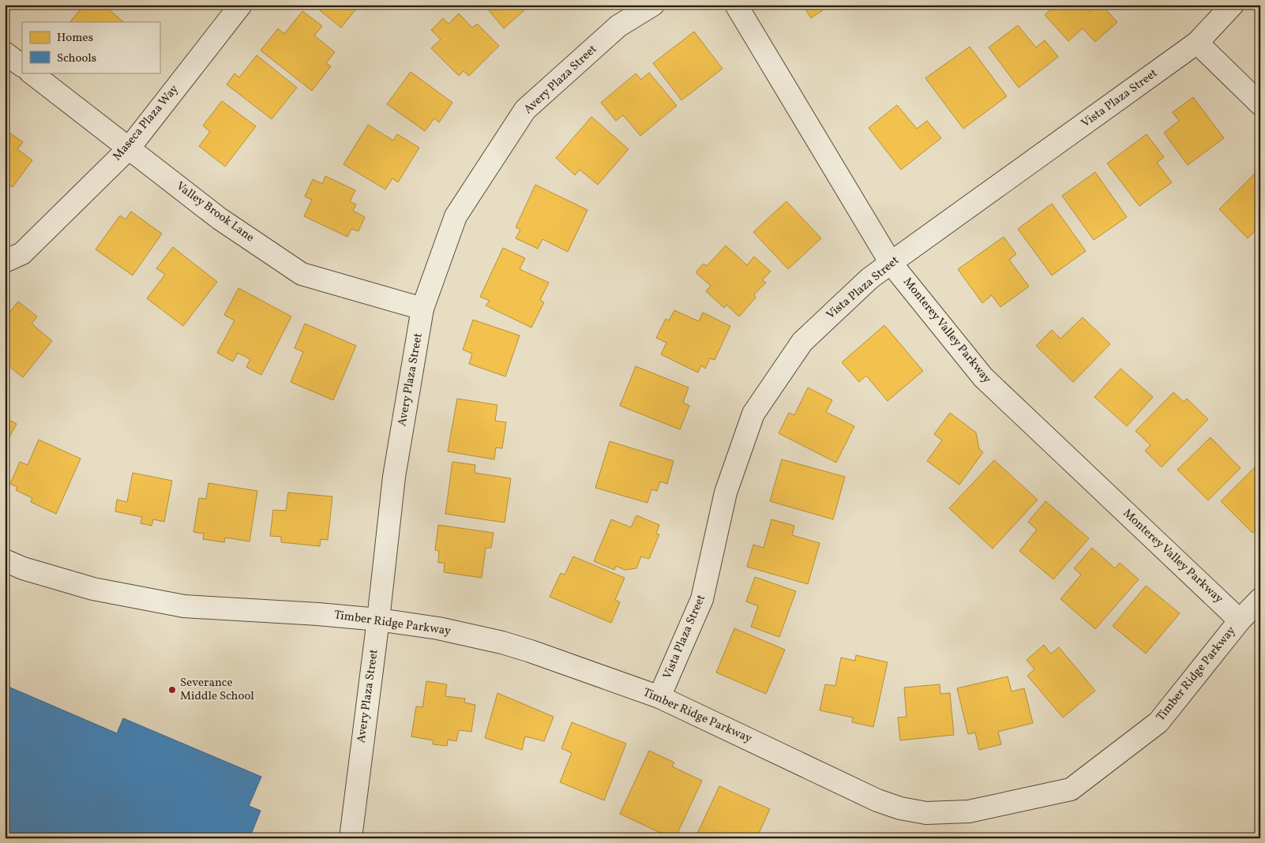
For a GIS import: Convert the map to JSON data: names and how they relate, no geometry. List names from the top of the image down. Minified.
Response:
{"streets":{"street":["Avery Plaza Street","Vista Plaza Street","Maseca Plaza Way","Valley Brook Lane","Monterey Valley Parkway","Timber Ridge Parkway"]},"crossings":[["Avery Plaza Street","Valley Brook Lane"],["Avery Plaza Street","Timber Ridge Parkway"],["Vista Plaza Street","Monterey Valley Parkway"],["Vista Plaza Street","Timber Ridge Parkway"],["Maseca Plaza Way","Valley Brook Lane"],["Monterey Valley Parkway","Timber Ridge Parkway"]],"places":["Severance Middle School"],"legend":["Homes","Schools"]}
